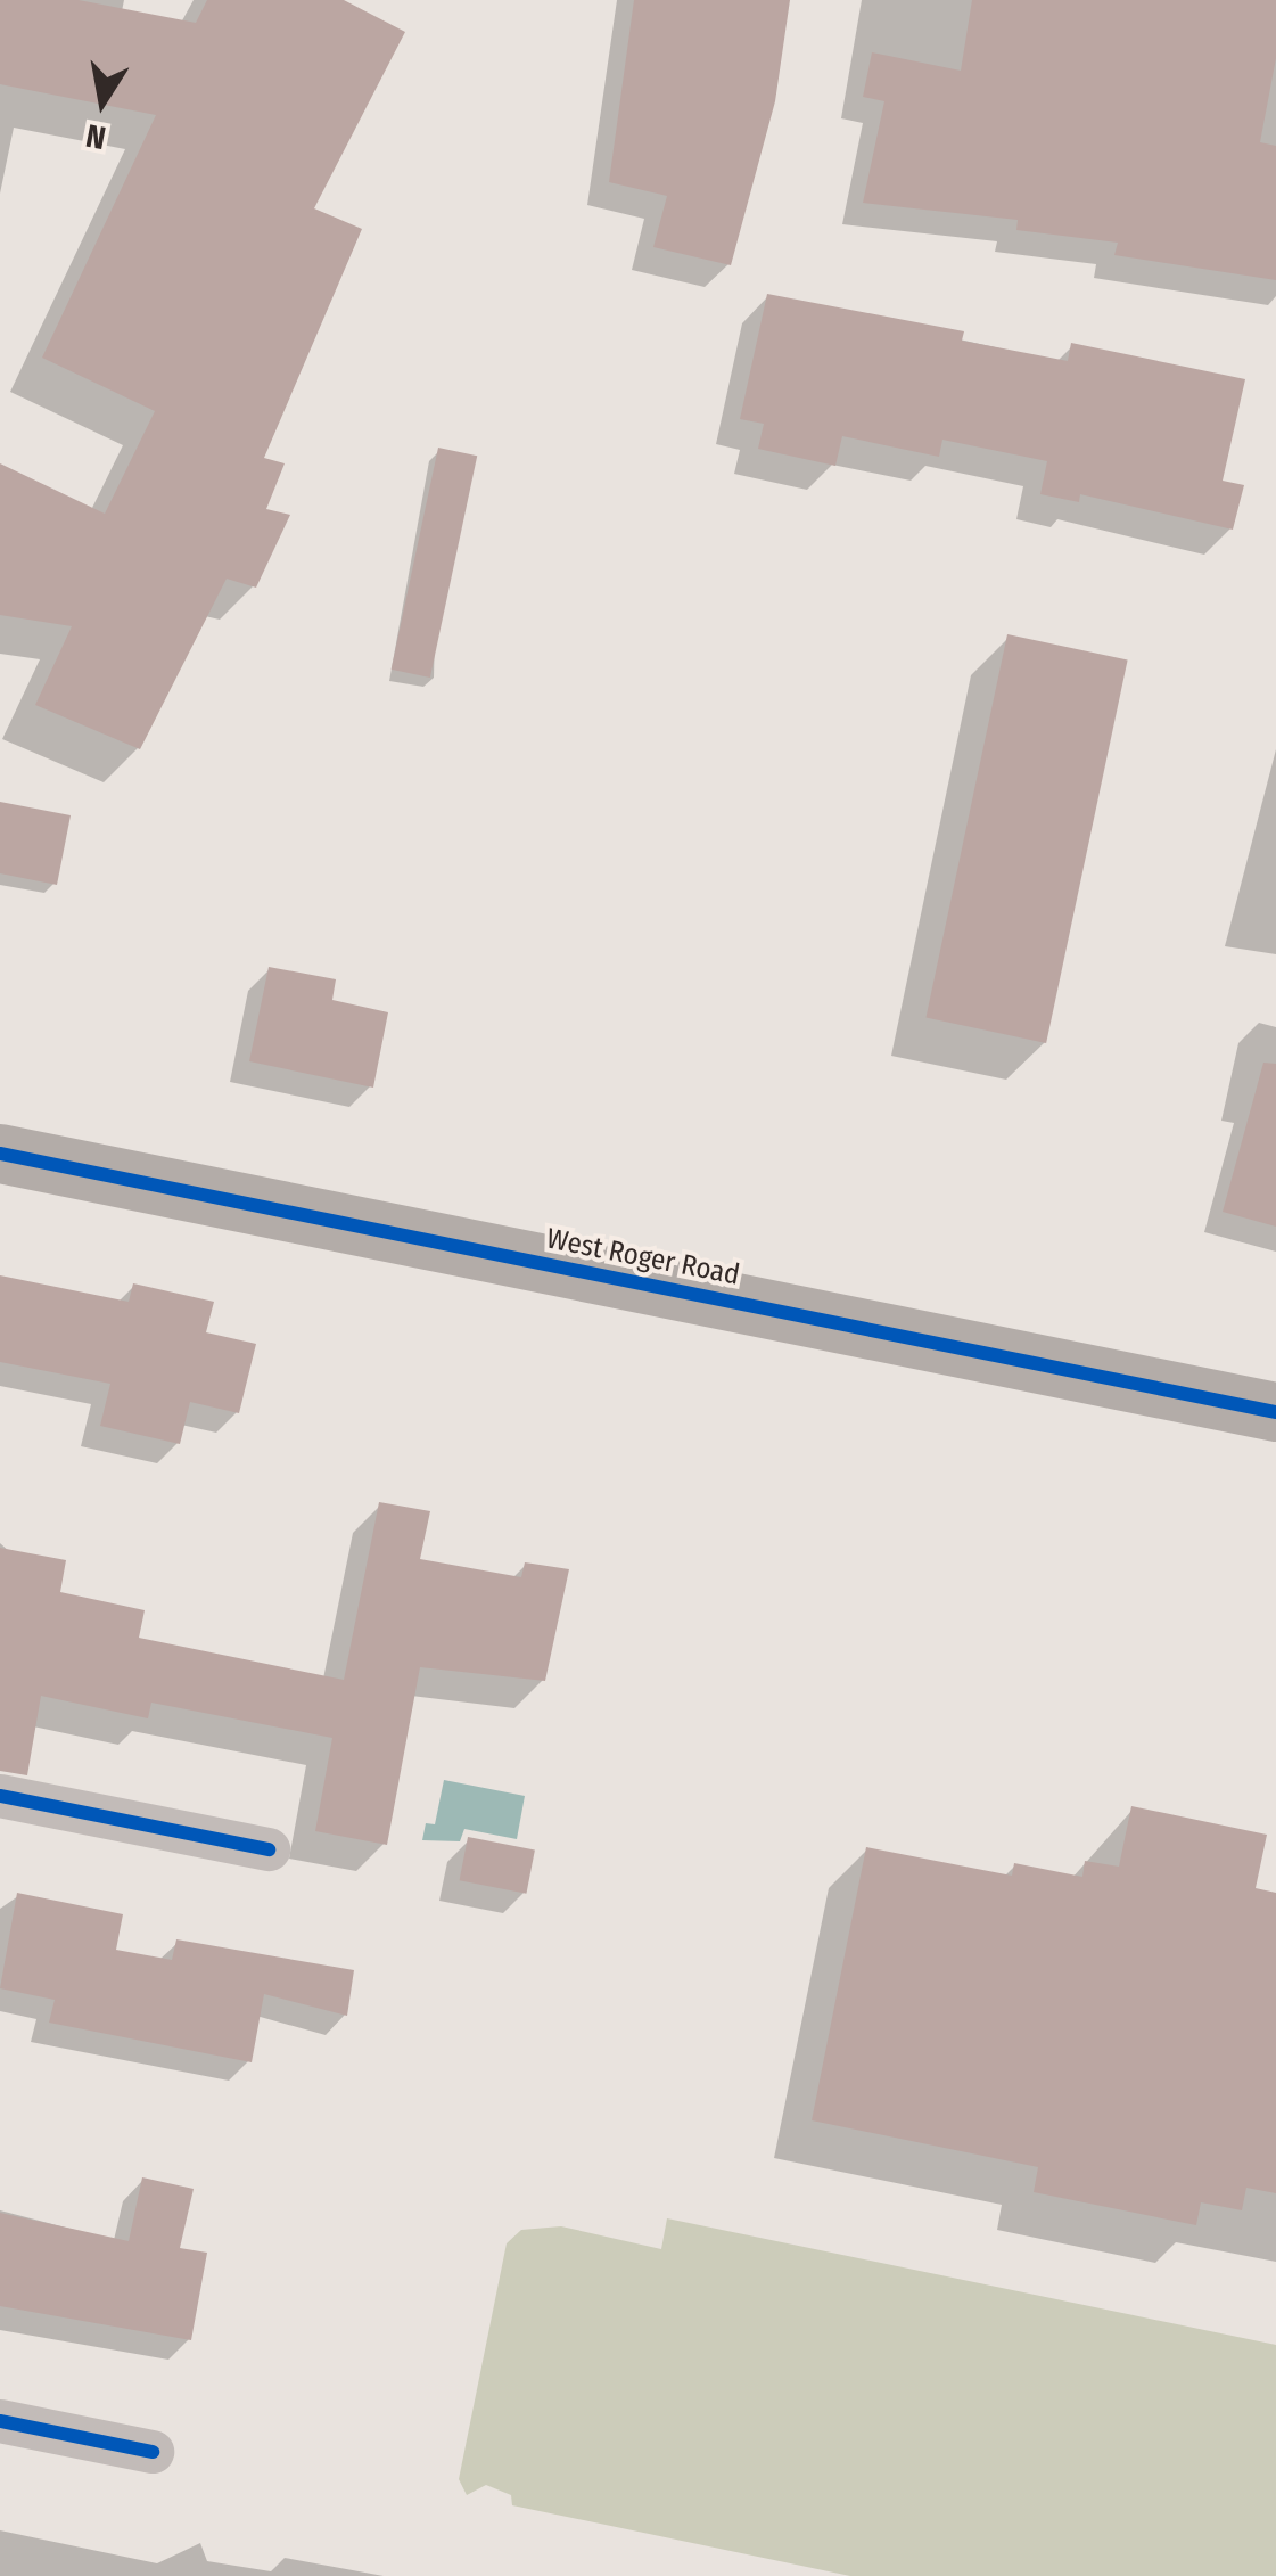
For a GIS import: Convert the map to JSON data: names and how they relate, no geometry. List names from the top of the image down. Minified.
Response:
{"streets":{"street":["West Roger Road"]},"north":"bottom"}
